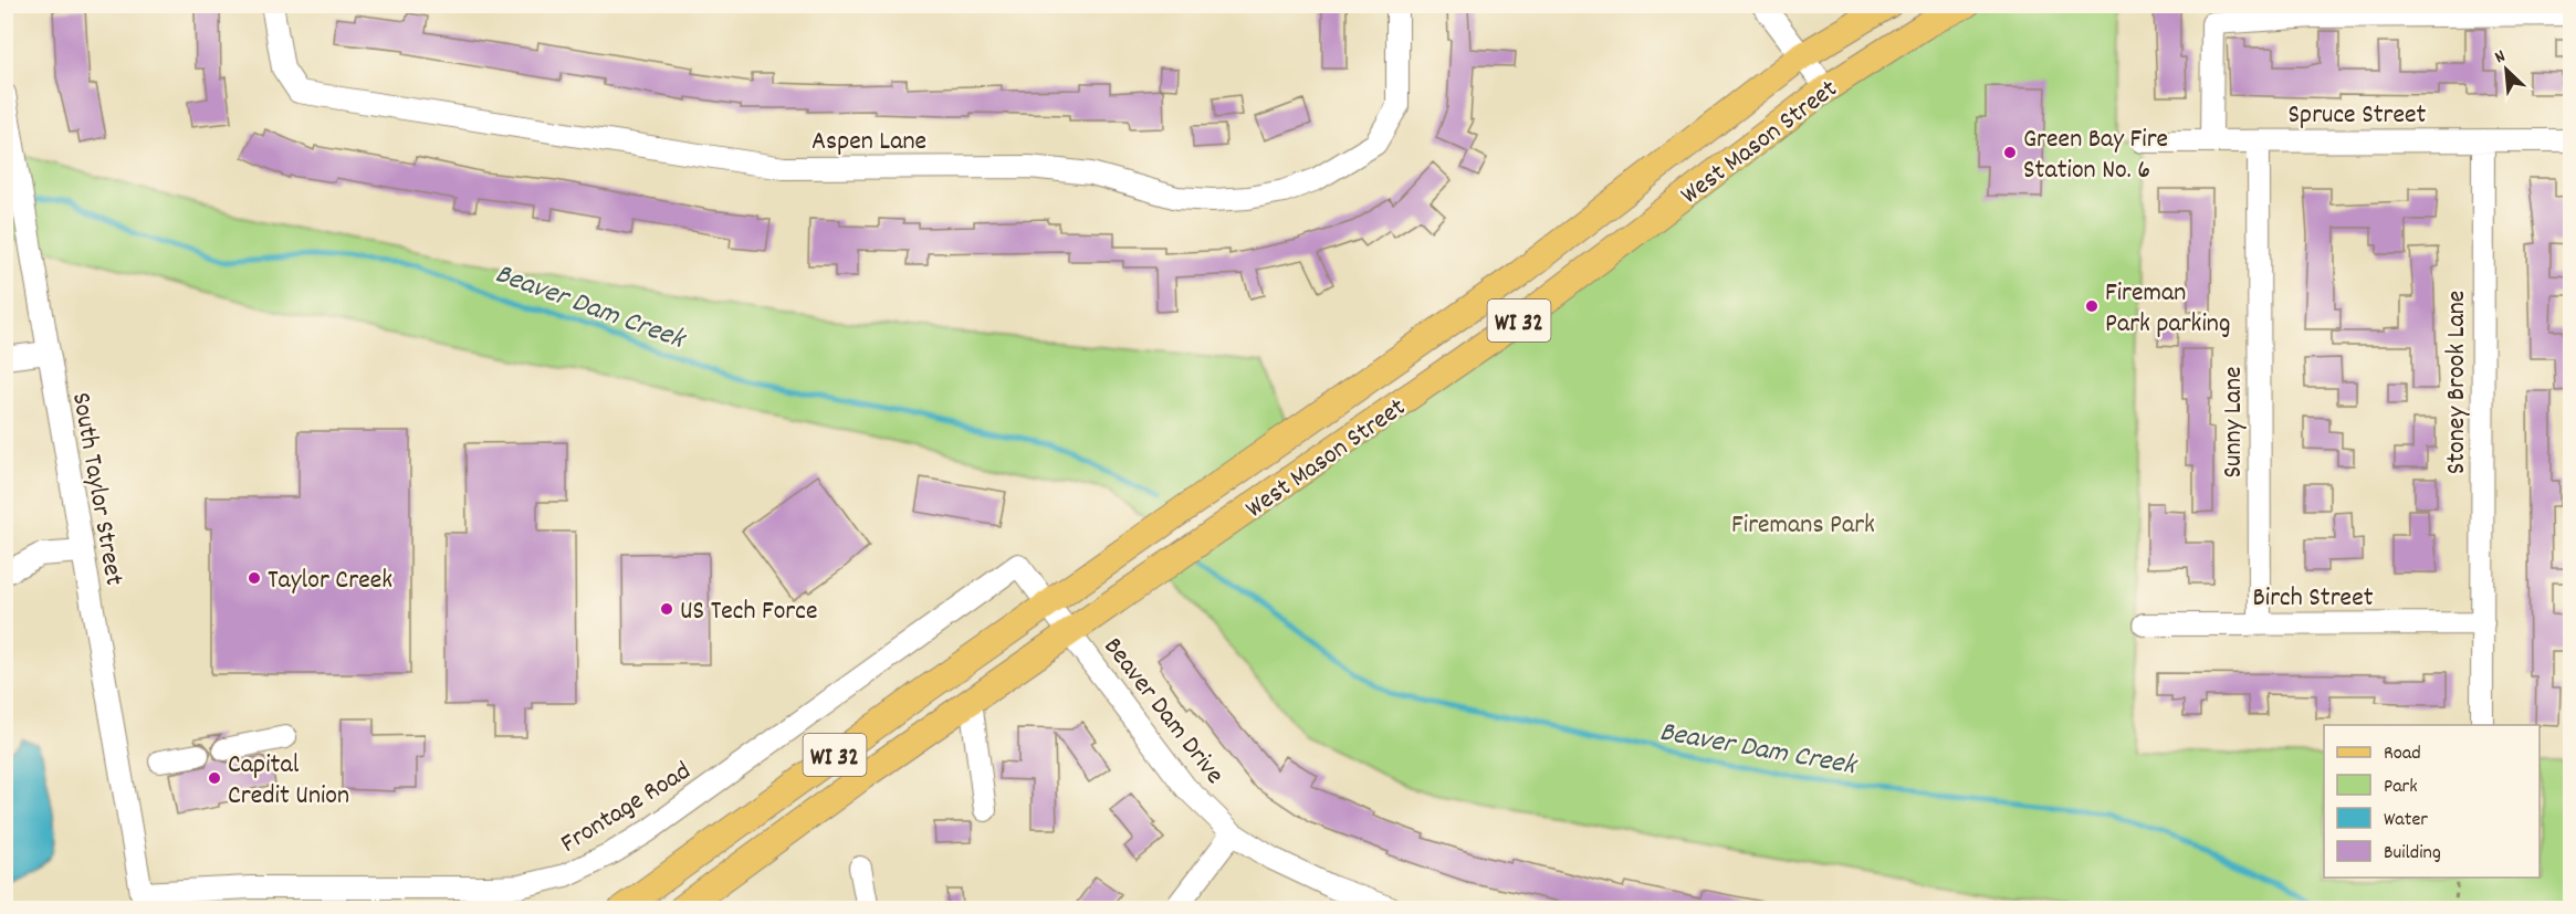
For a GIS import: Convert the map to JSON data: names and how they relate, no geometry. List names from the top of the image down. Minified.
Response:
{"streets":{"main road":["West Mason Street","WI 32"],"street":["Spruce Street","Aspen Lane","Stoney Brook Lane","Sunny Lane","South Taylor Street","Birch Street","Beaver Dam Drive","Frontage Road"]},"crossings":[["Spruce Street","Stoney Brook Lane"],["Spruce Street","Sunny Lane"],["West Mason Street","Beaver Dam Drive"],["West Mason Street","Frontage Road"],["Stoney Brook Lane","Birch Street"],["Sunny Lane","Birch Street"],["South Taylor Street","Frontage Road"],["Beaver Dam Drive","Frontage Road"]],"water":["Beaver Dam Creek"],"parks":["Firemans Park"],"places":["Green Bay Fire Station No. 6","Fireman Park parking","Taylor Creek","US Tech Force","Capital Credit Union"],"legend":["Road","Park","Water","Building"],"north":"top left"}
